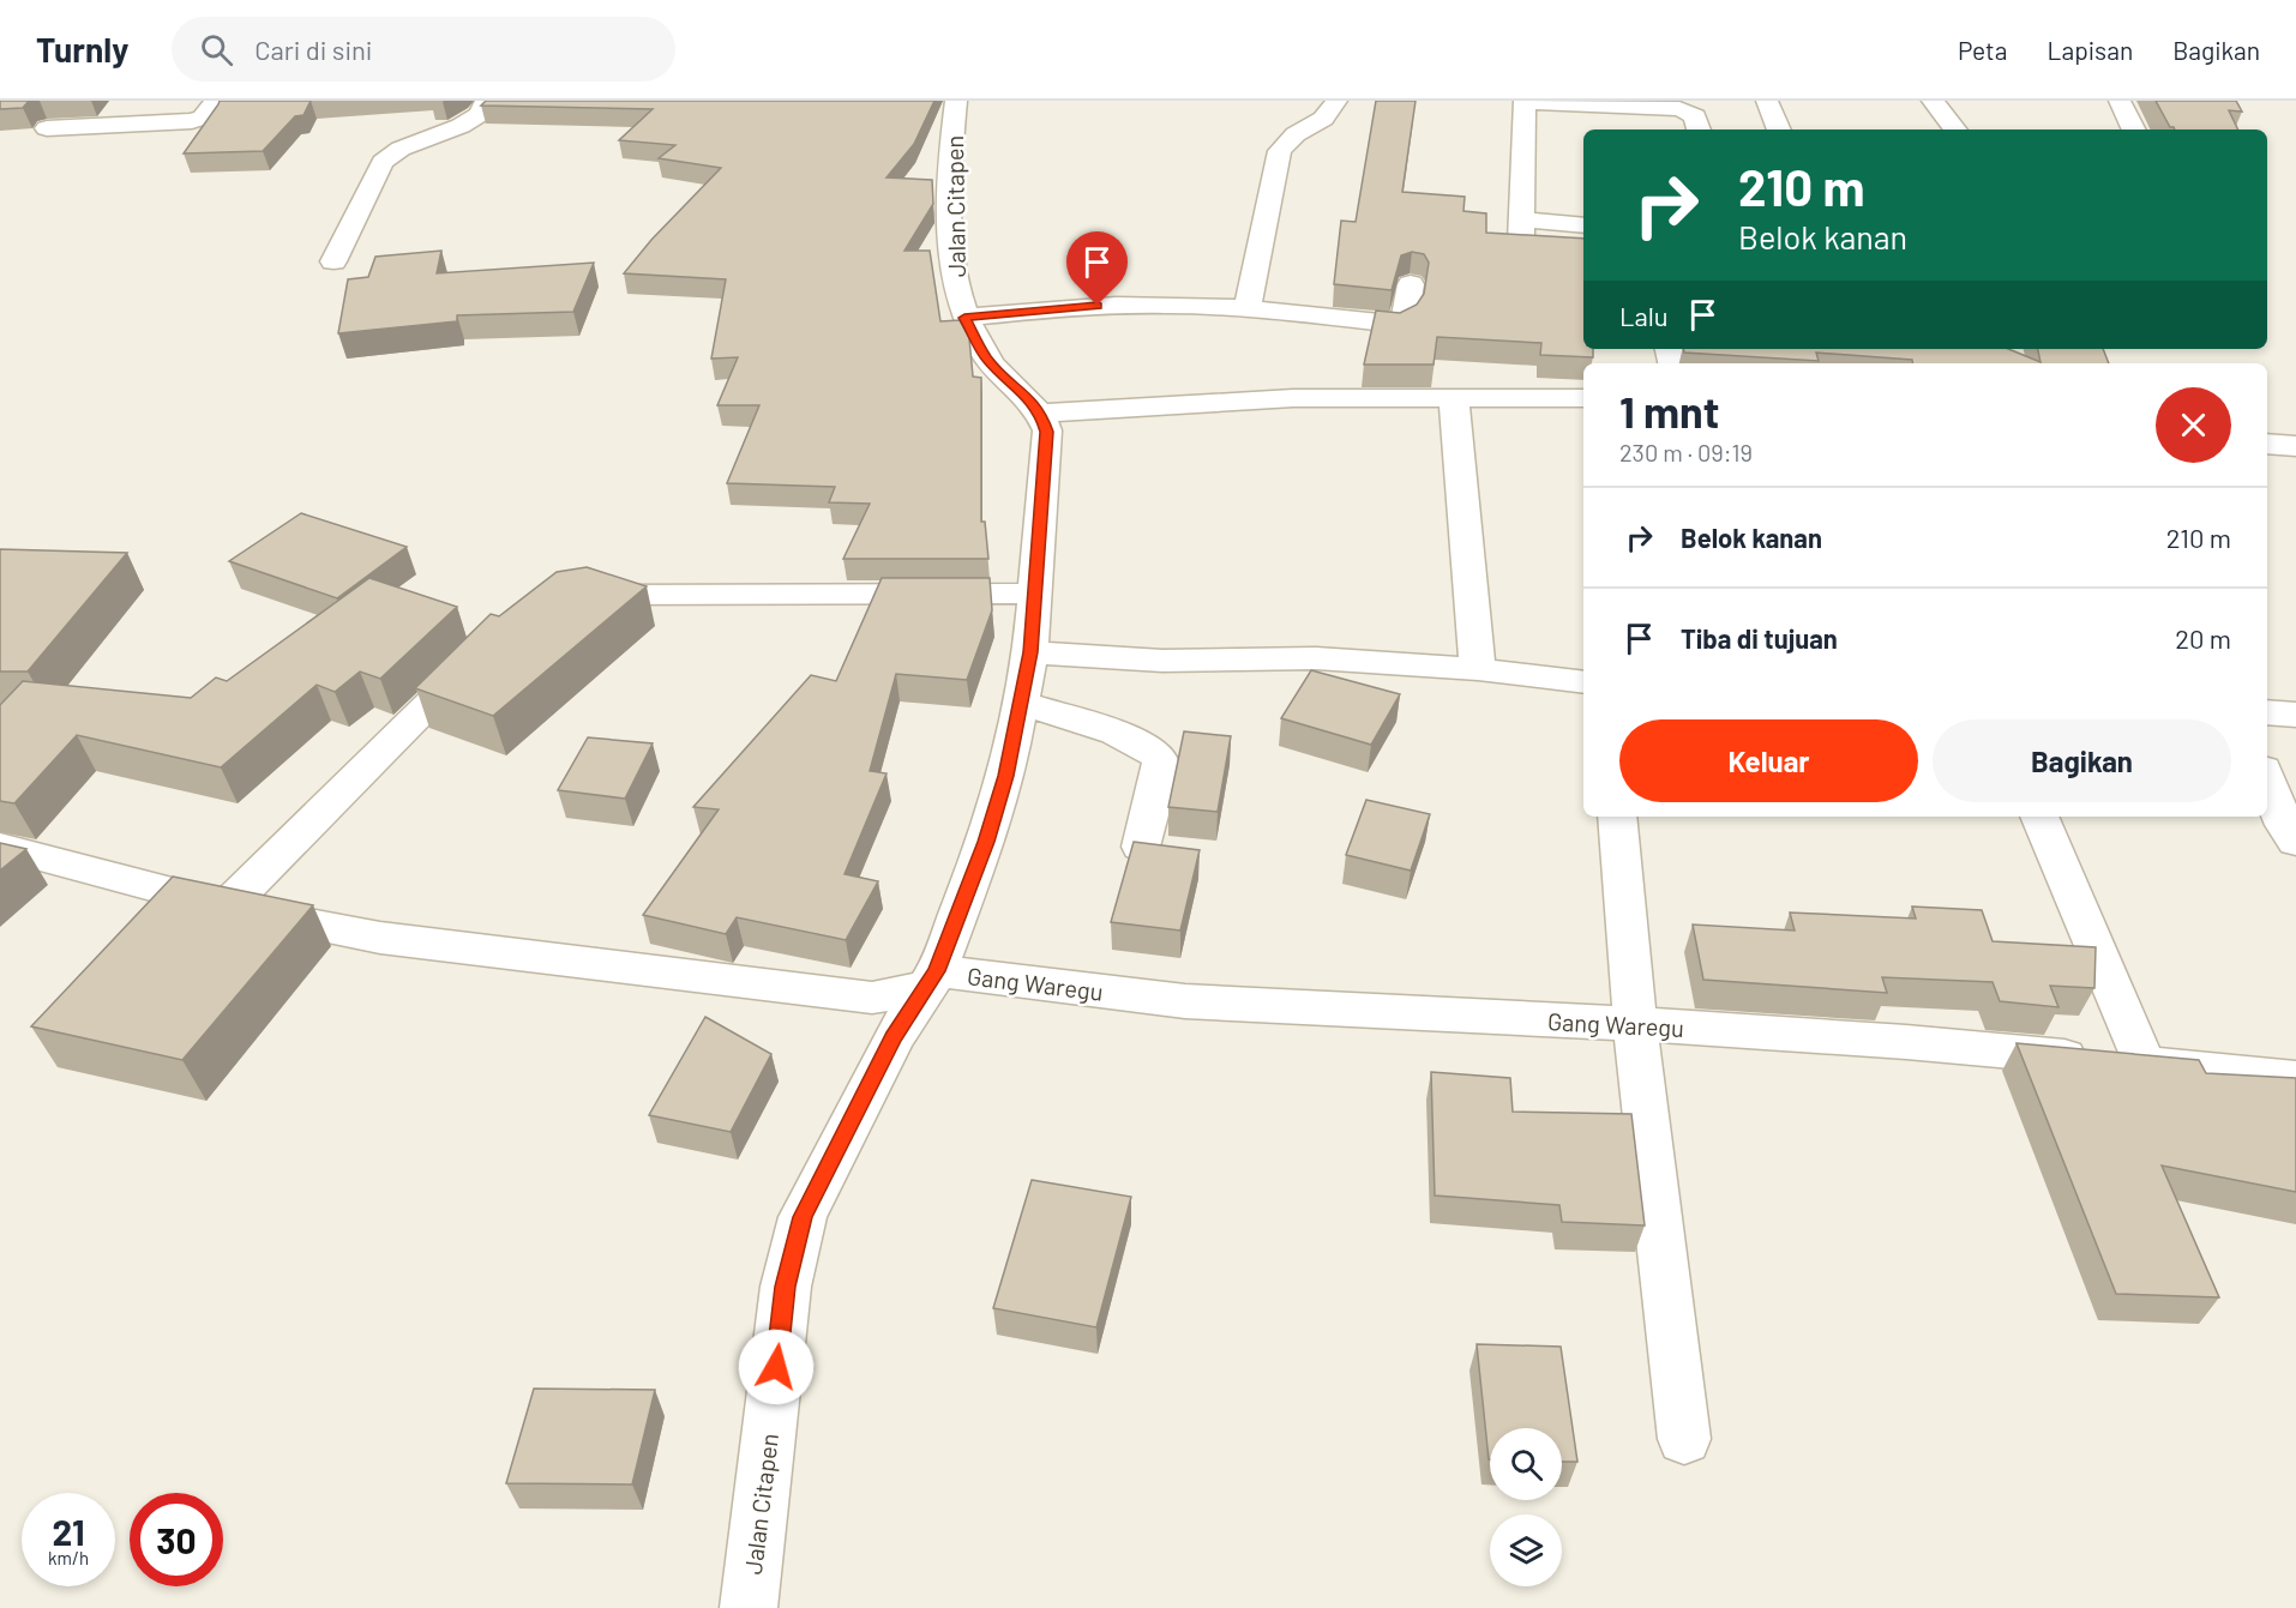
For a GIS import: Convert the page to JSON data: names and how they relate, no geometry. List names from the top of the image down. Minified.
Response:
{"streets":{"street":["Jalan Citapen","Gang Waregu"]},"crossings":[["Jalan Citapen","Gang Waregu"]],"page":{"header":"Turnly","search":"Cari di sini","nav":["Peta","Lapisan","Bagikan"],"turn":["210 m","Belok kanan"],"then":"Lalu","heading":["1 mnt","230 m · 09:19"],"list":[{"name":"Belok kanan","value":"210 m"},{"name":"Tiba di tujuan","value":"20 m"}],"buttons":["Keluar","Bagikan"],"speed":"21 km/h","limit":"30"}}
